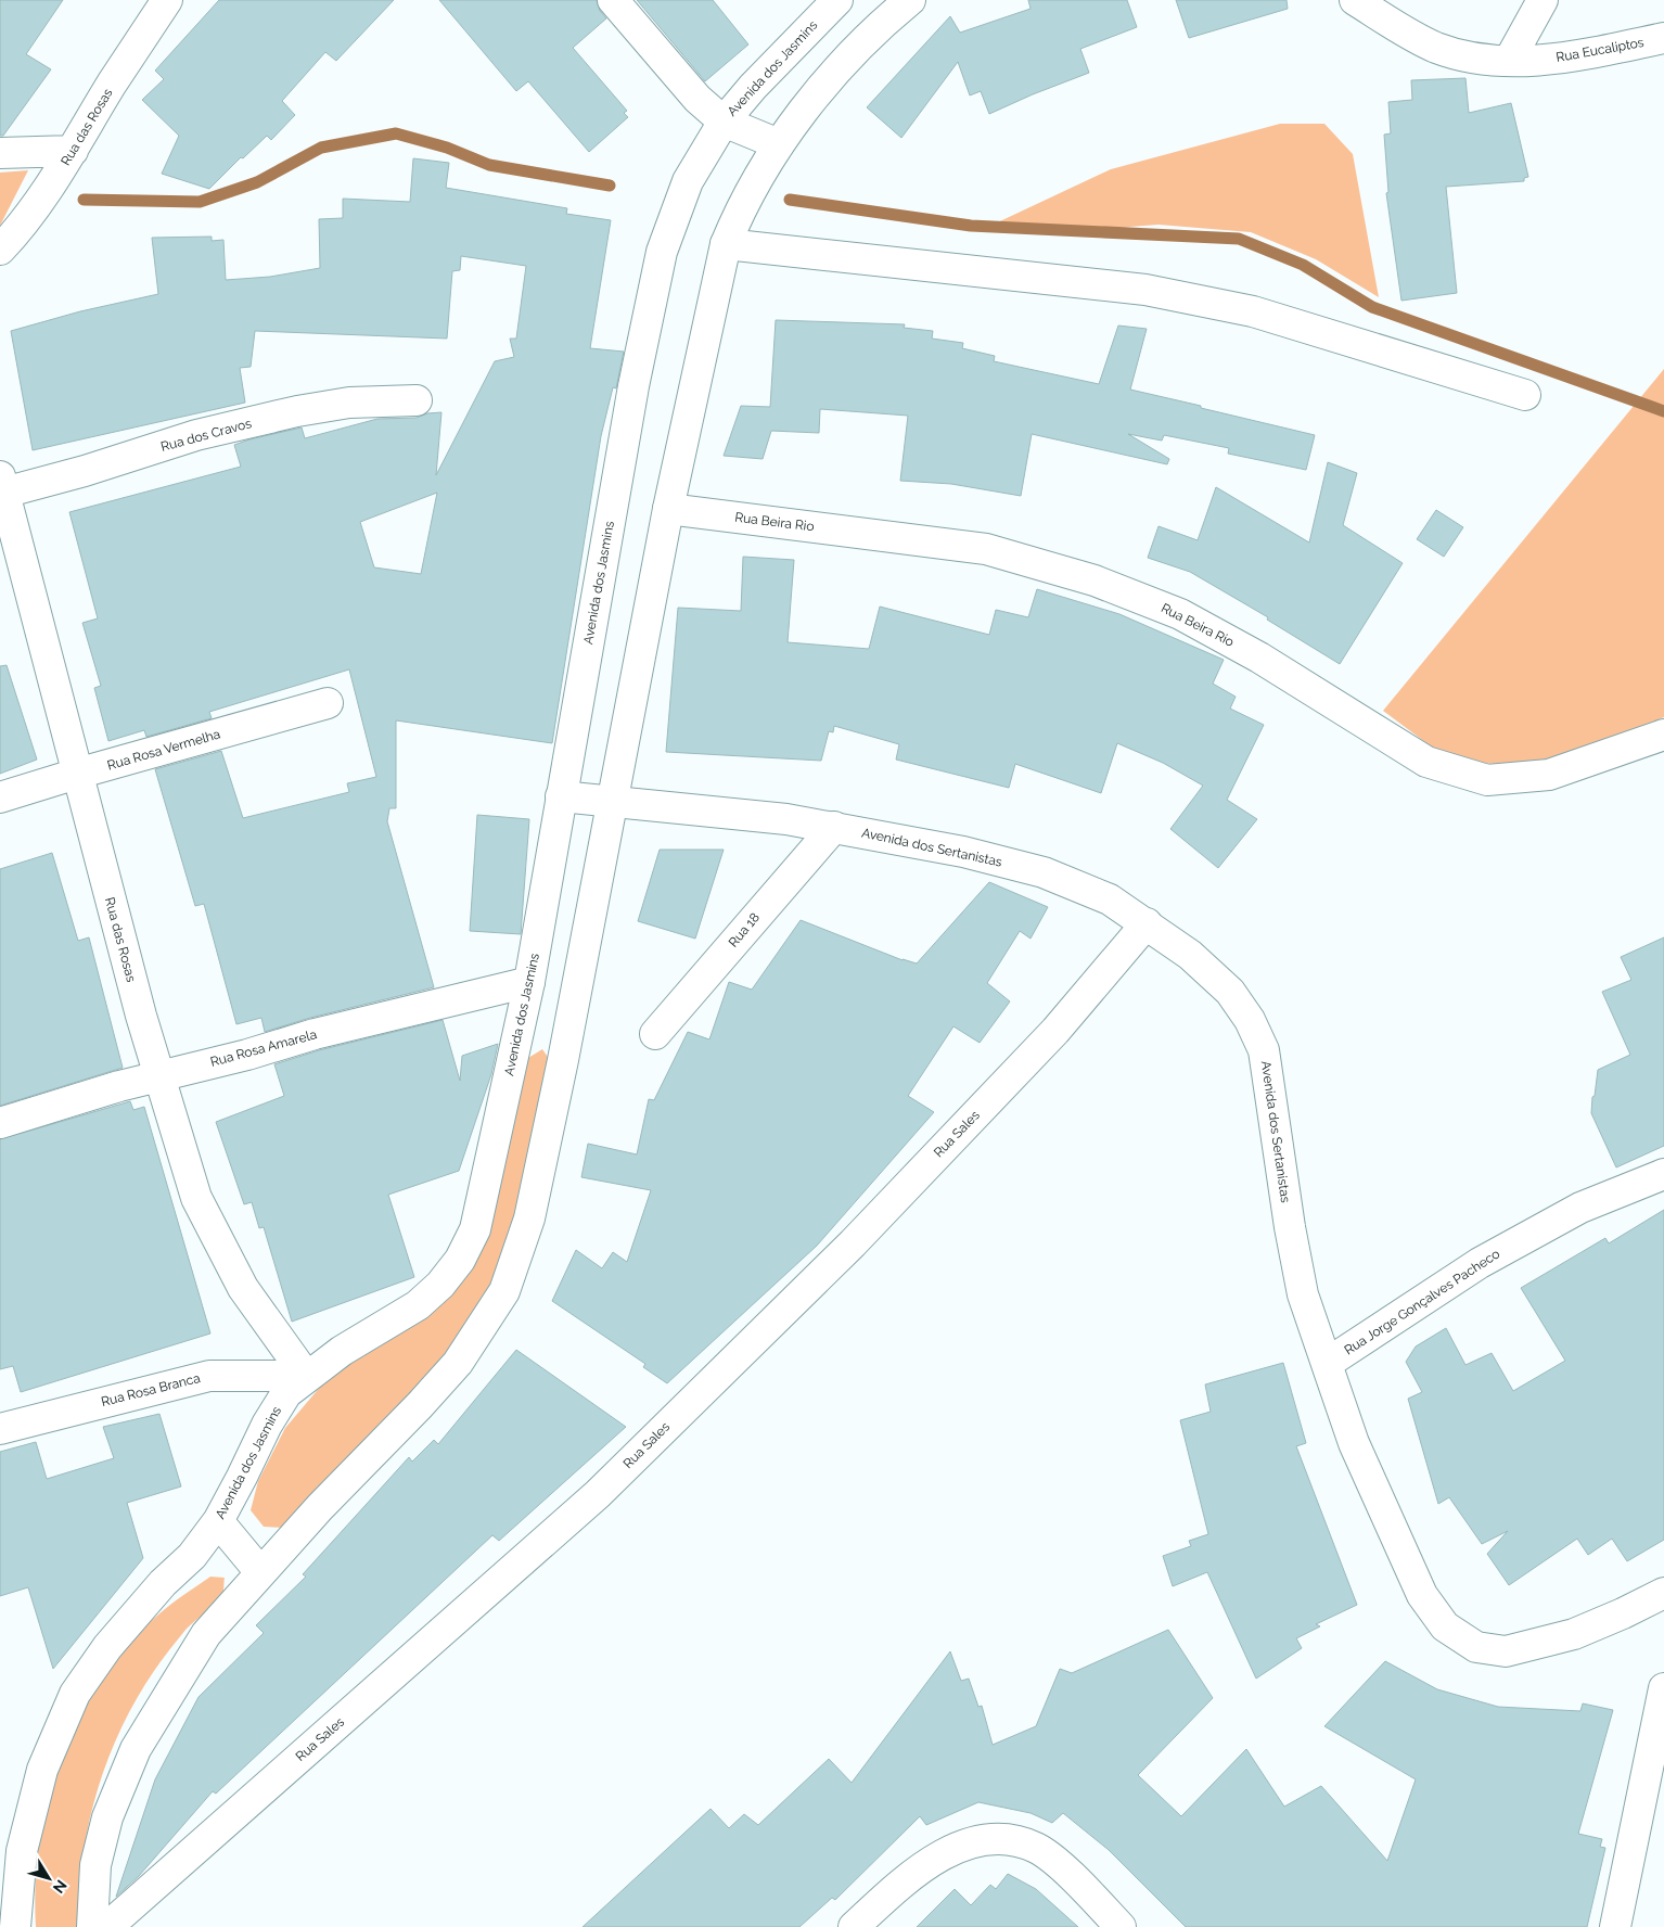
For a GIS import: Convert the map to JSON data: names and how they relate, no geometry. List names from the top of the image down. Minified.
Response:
{"streets":{"street":["Rua Eucaliptos","Avenida dos Jasmins","Rua das Rosas","Rua dos Cravos","Rua Beira Rio","Rua Rosa Vermelha","Avenida dos Sertanistas","Rua 18","Rua Rosa Amarela","Rua Sales","Rua Jorge Gonçalves Pacheco","Rua Rosa Branca"]},"crossings":[["Avenida dos Jasmins","Rua das Rosas"],["Avenida dos Jasmins","Avenida dos Sertanistas"],["Avenida dos Jasmins","Rua Rosa Amarela"],["Avenida dos Jasmins","Rua Rosa Branca"],["Rua das Rosas","Rua dos Cravos"],["Rua das Rosas","Rua Rosa Vermelha"],["Rua das Rosas","Rua Rosa Amarela"],["Rua das Rosas","Rua Rosa Branca"],["Avenida dos Sertanistas","Rua 18"],["Avenida dos Sertanistas","Rua Sales"],["Avenida dos Sertanistas","Rua Jorge Gonçalves Pacheco"]],"north":"bottom right"}
